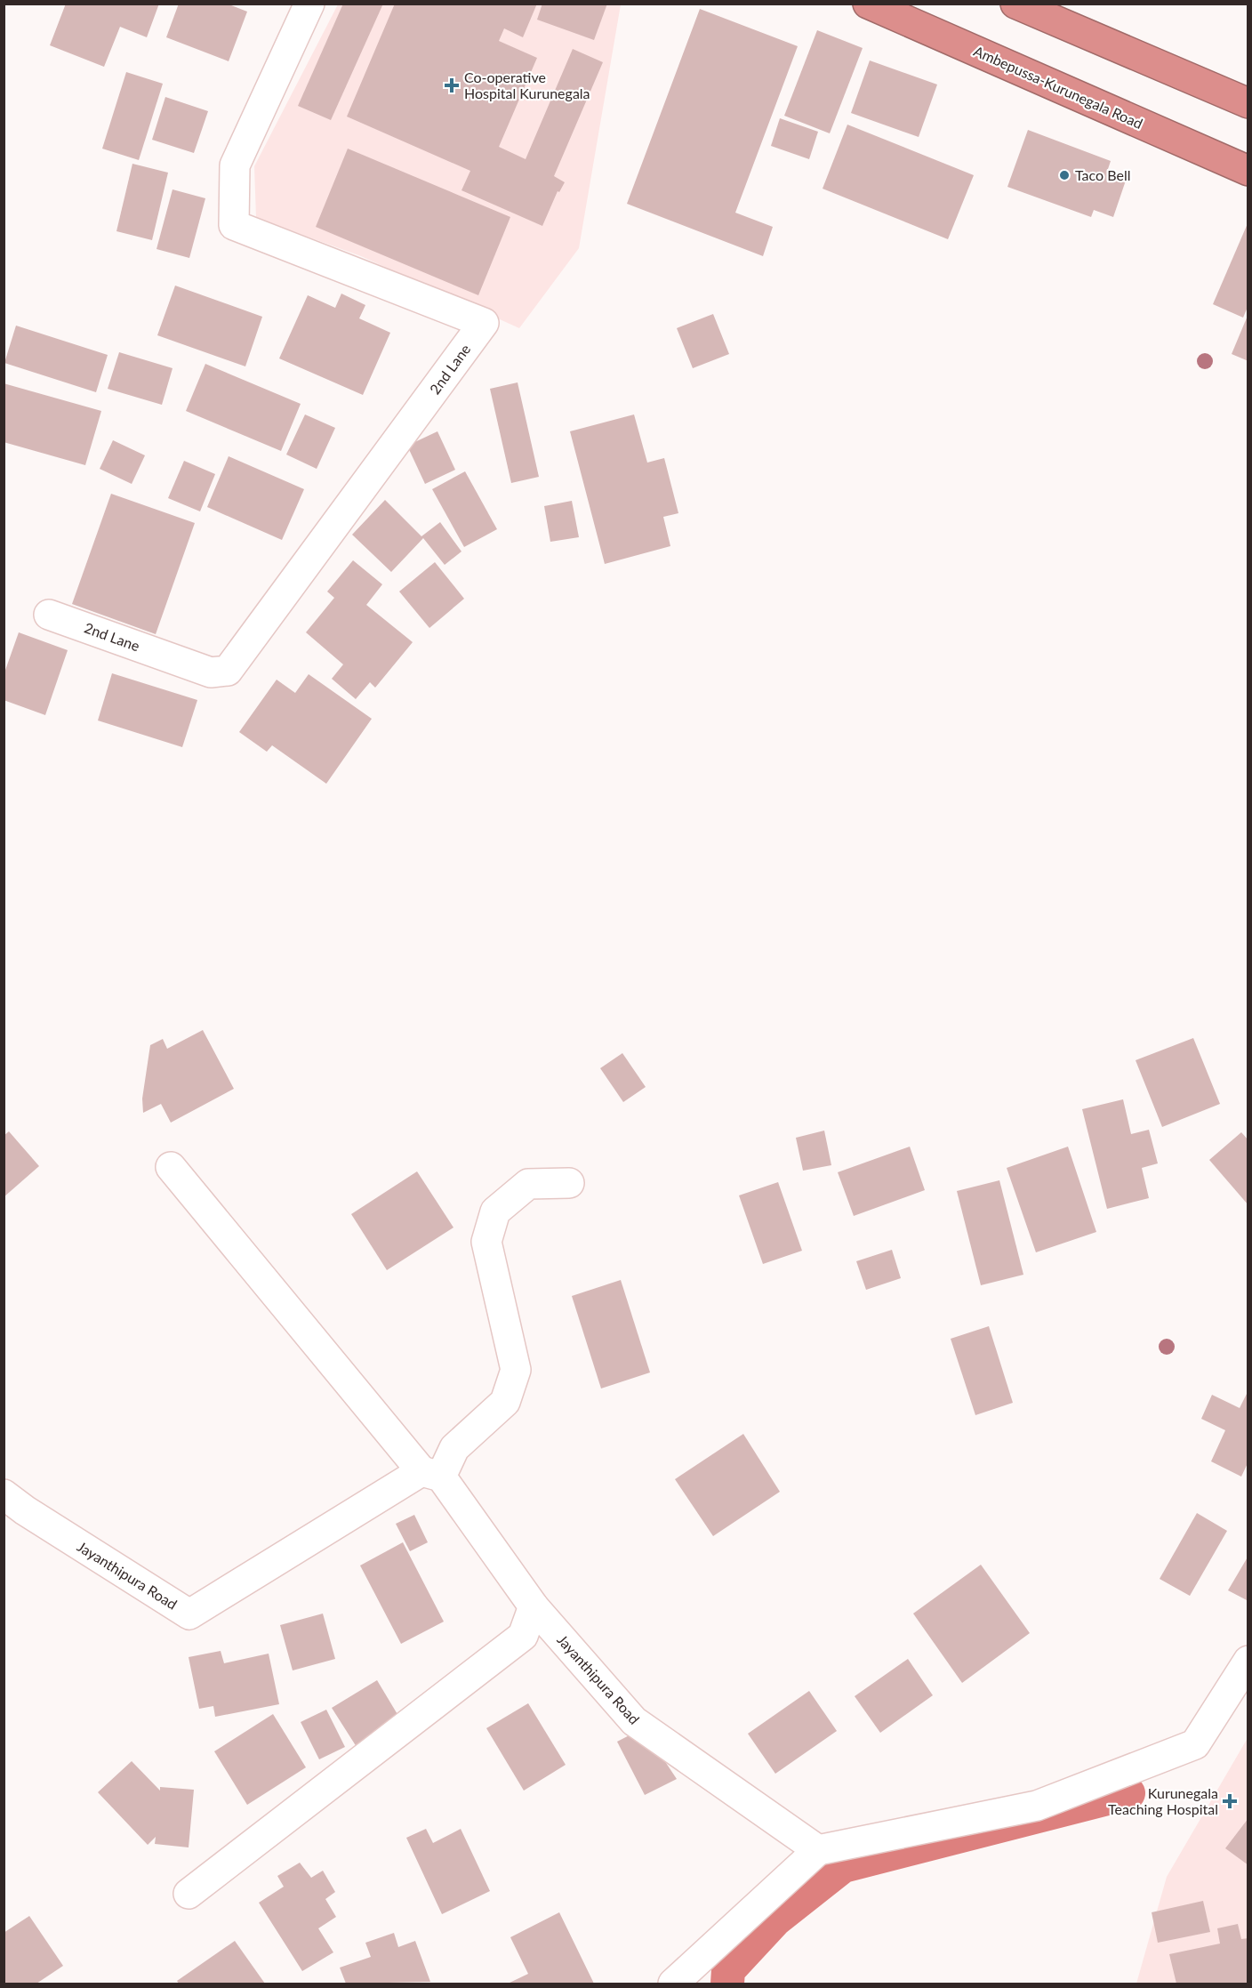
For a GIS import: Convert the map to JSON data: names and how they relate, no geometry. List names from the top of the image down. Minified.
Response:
{"streets":{"highway":["Ambepussa-Kurunegala Road"],"street":["2nd Lane","Jayanthipura Road"]},"places":{"health":["Co-operative Hospital Kurunegala","Kurunegala Teaching Hospital"],"other":["Taco Bell"]}}
